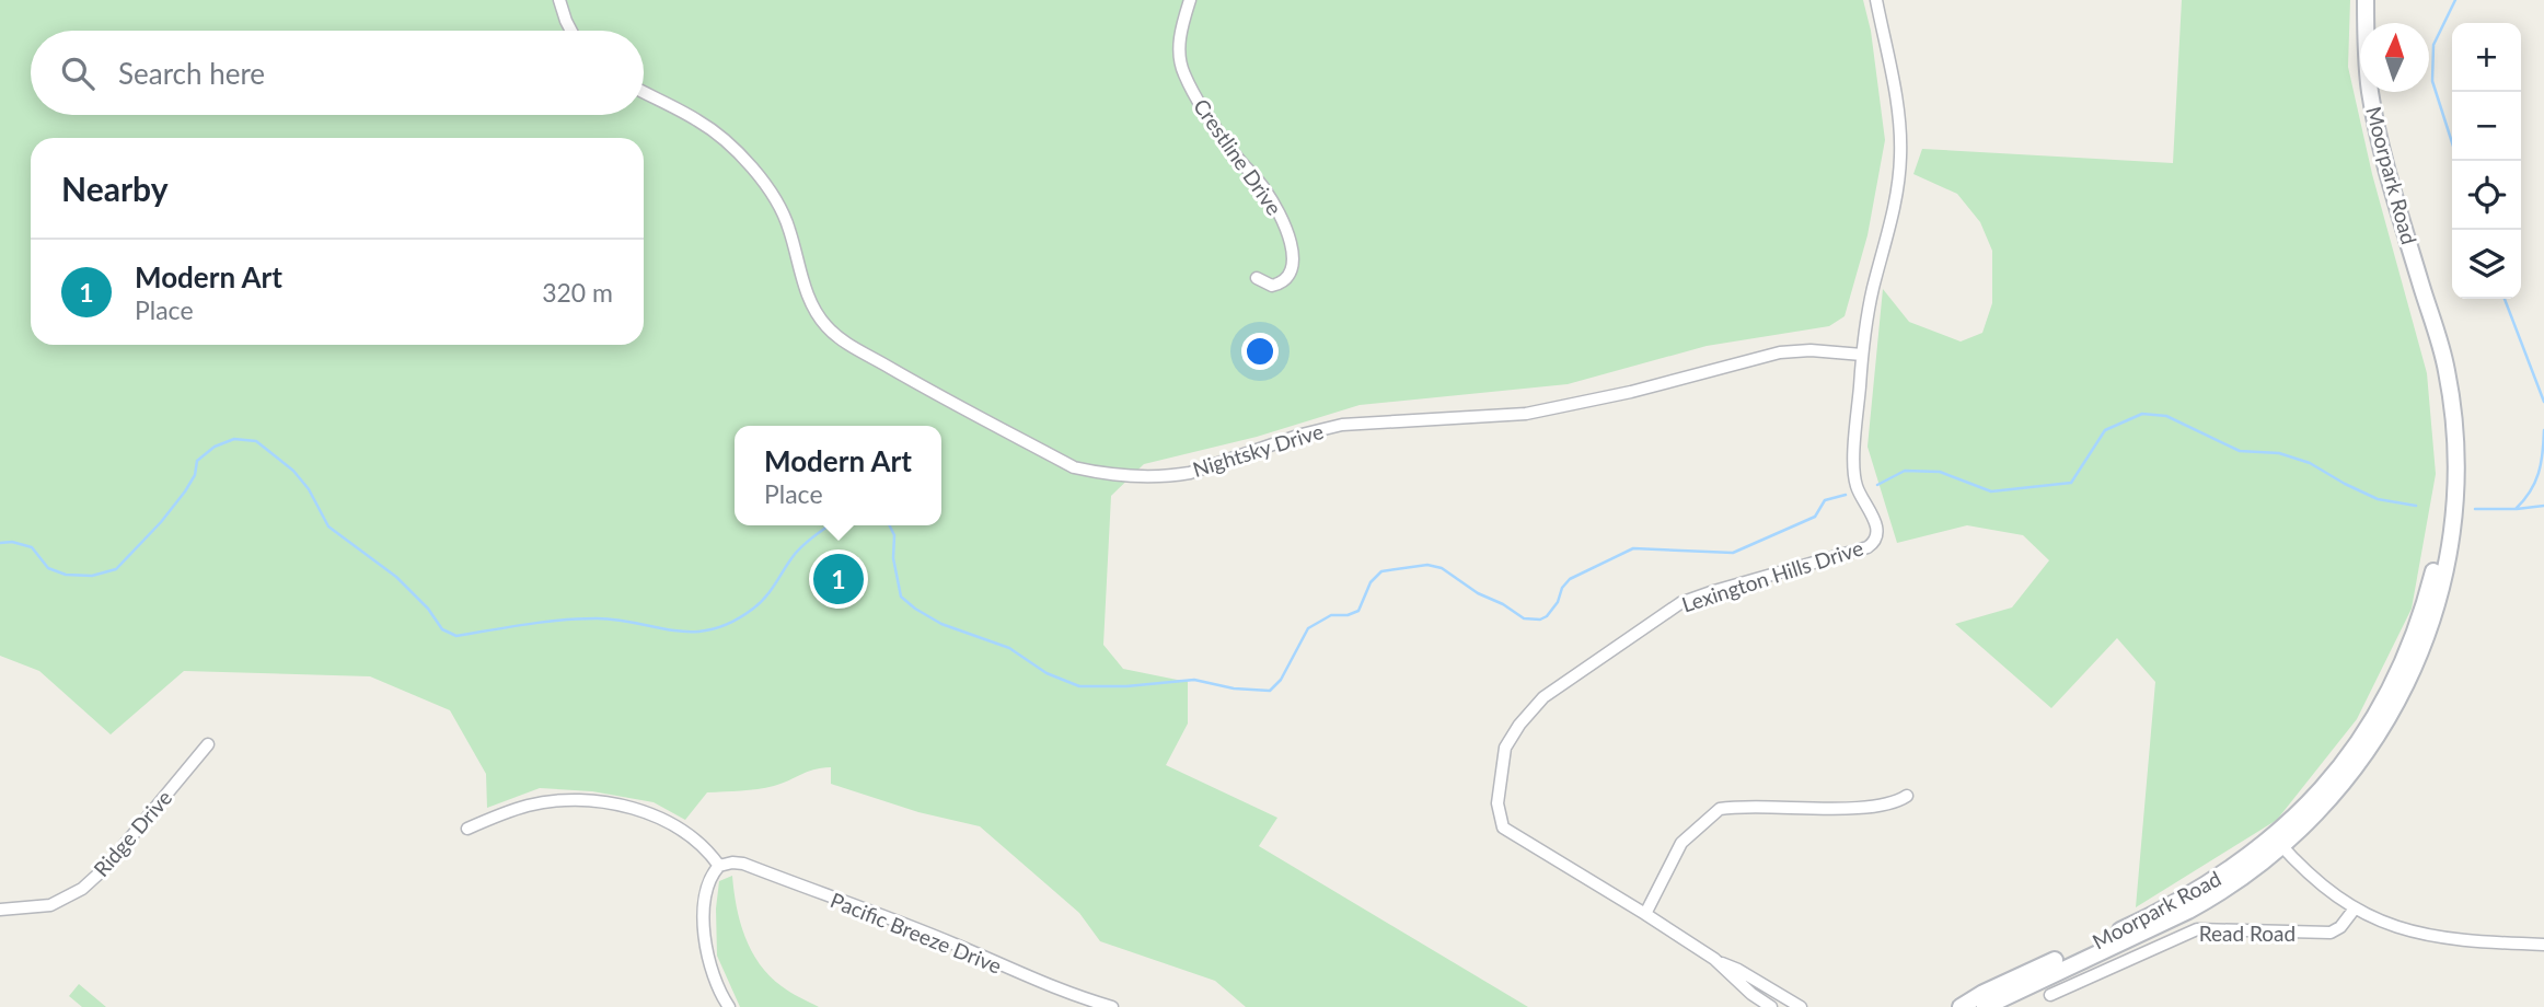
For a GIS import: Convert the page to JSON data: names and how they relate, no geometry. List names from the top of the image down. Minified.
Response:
{"streets":{"main road":["Moorpark Road"],"street":["Crestline Drive","Nightsky Drive","Lexington Hills Drive","Ridge Drive","Pacific Breeze Drive","Read Road"]},"crossings":[["Nightsky Drive","Lexington Hills Drive"]],"north":"top","page":{"map_buttons":["+","−"],"search":"Search here","heading":"Nearby","list":[{"mark":"1","name":"Modern Art","note":"Place","value":"320 m"}],"popup":["Modern Art","Place"],"pins":"1"}}
